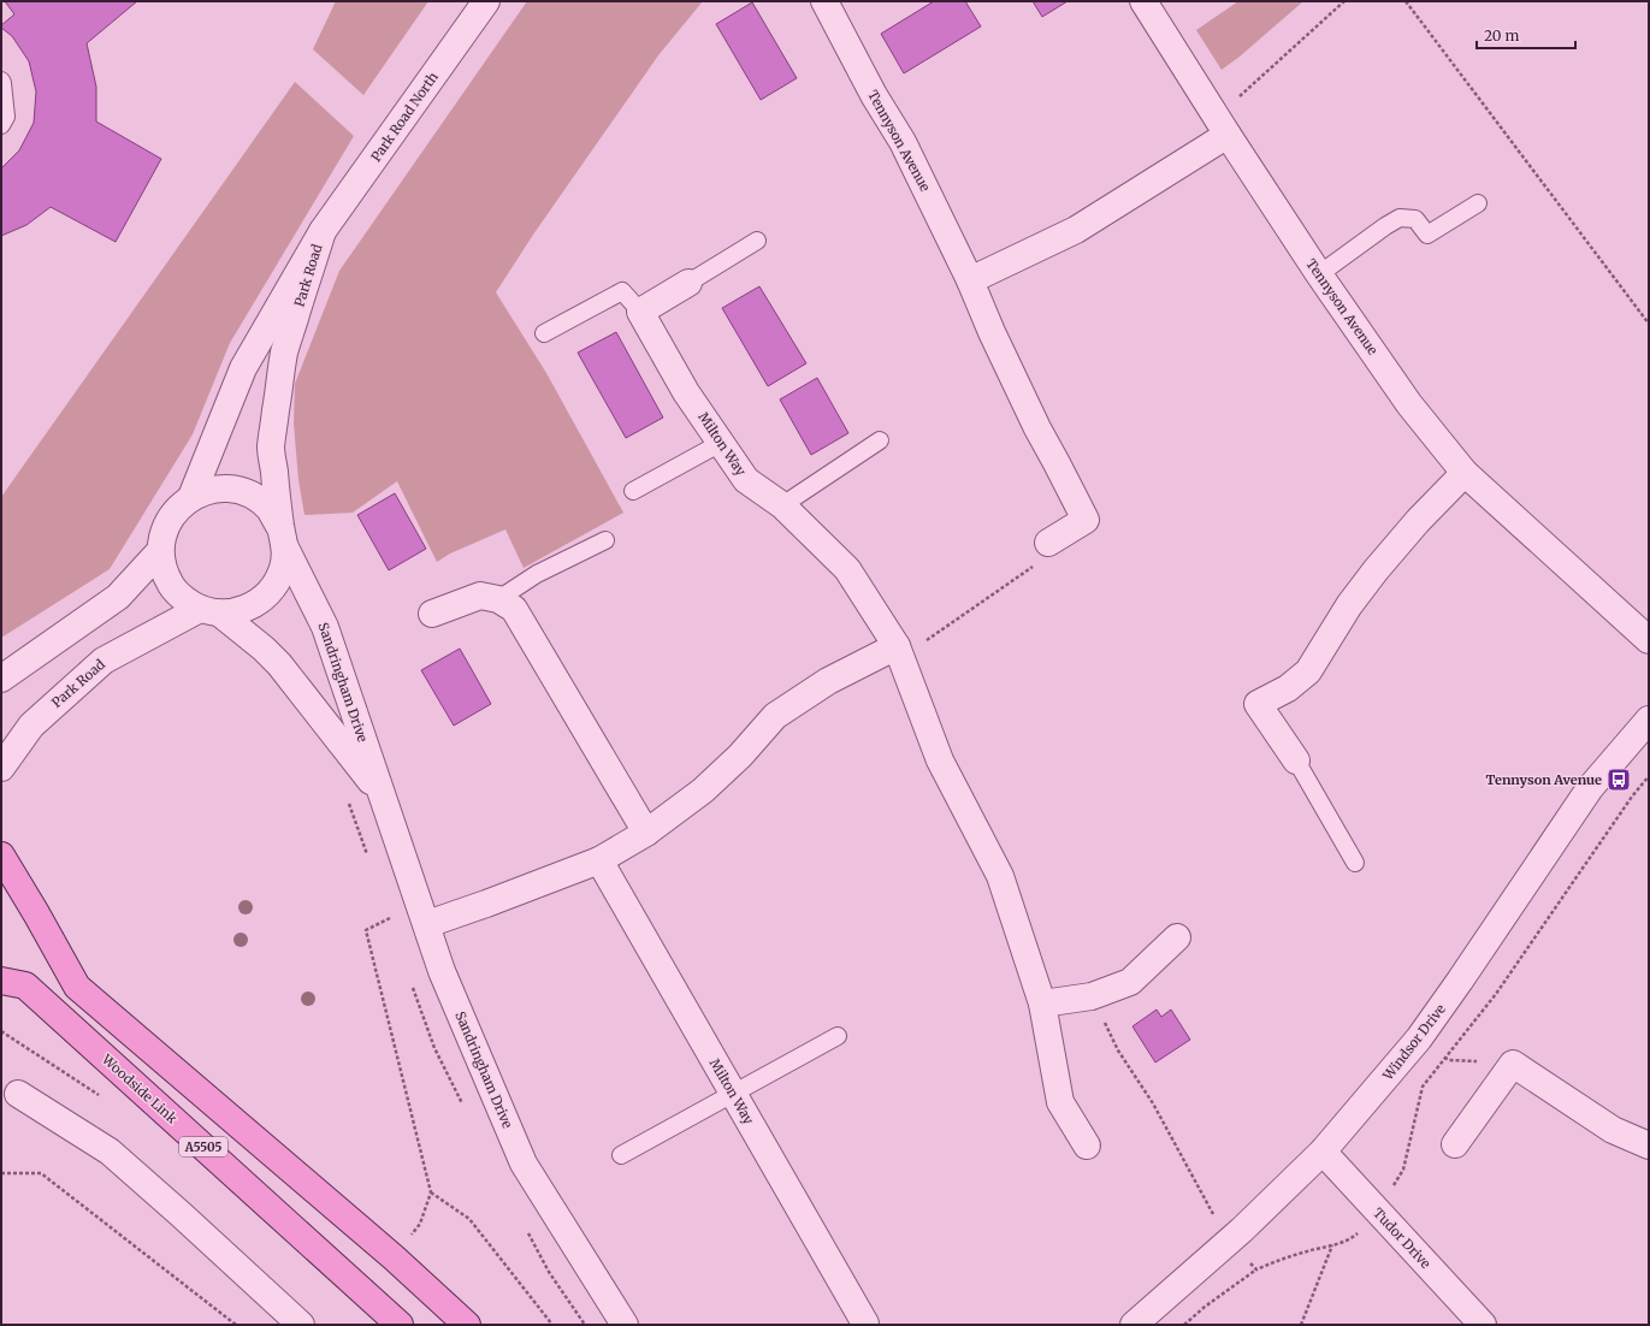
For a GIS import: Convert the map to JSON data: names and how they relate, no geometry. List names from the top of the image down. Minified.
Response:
{"streets":{"main road":["Woodside Link","A5505"],"street":["Park Road North","Tennyson Avenue","Park Road","Milton Way","Sandringham Drive","Windsor Drive","Tudor Drive"]},"crossings":[["Park Road North","Park Road"],["Park Road","Sandringham Drive"],["Windsor Drive","Tudor Drive"]],"places":{"bus stop":["Tennyson Avenue"]},"scale_bar":"20 m"}
